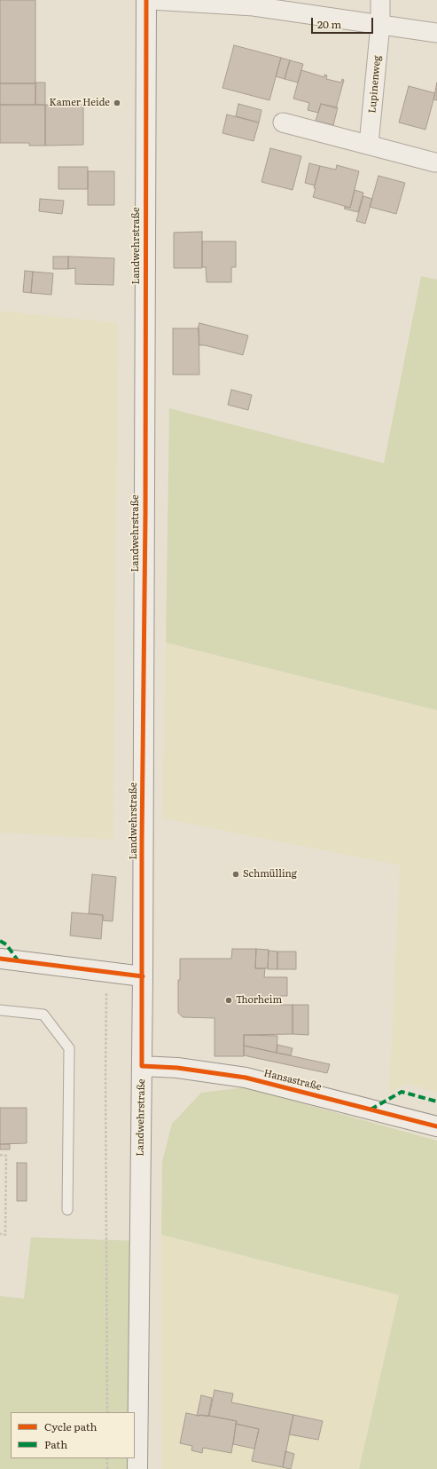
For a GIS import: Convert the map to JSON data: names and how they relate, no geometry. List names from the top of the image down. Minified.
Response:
{"streets":{"main road":["Landwehrstraße","Hansastraße"],"street":["Lupinenweg"]},"crossings":[["Landwehrstraße","Hansastraße"]],"places":["Kamer Heide","Schmülling","Thorheim"],"legend":["Cycle path","Path"],"scale_bar":"20 m"}
